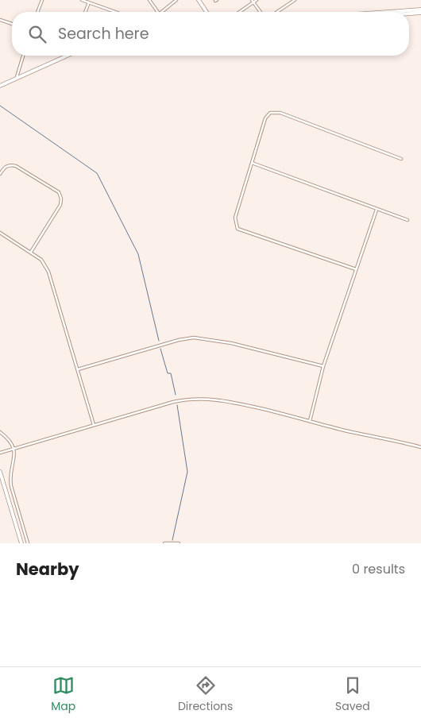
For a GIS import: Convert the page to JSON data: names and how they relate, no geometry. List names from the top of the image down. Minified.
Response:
{"page":{"search":"Search here","heading":["Nearby","0 results"],"nav":["Map","Directions","Saved"]}}
